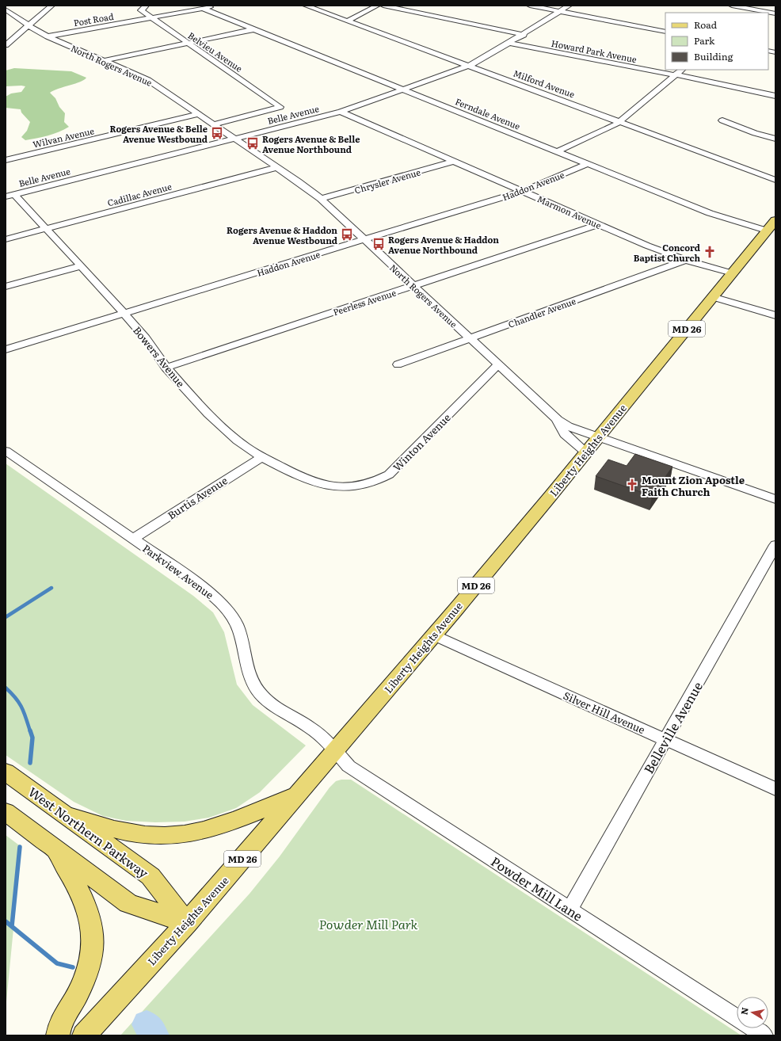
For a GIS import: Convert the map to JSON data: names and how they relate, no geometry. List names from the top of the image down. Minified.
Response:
{"streets":{"main road":["MD 26","Liberty Heights Avenue","West Northern Parkway"],"street":["Post Road","Howard Park Avenue","Belvieu Avenue","North Rogers Avenue","Milford Avenue","Ferndale Avenue","Belle Avenue","Wilvan Avenue","Chrysler Avenue","Haddon Avenue","Cadillac Avenue","Marmon Avenue","Peerless Avenue","Chandler Avenue","Bowers Avenue","Winton Avenue","Burtis Avenue","Parkview Avenue","Silver Hill Avenue","Belleville Avenue","Powder Mill Lane"]},"crossings":[["Post Road","Belvieu Avenue"],["Post Road","North Rogers Avenue"],["Post Road","Ferndale Avenue"],["Howard Park Avenue","Belle Avenue"],["Belvieu Avenue","North Rogers Avenue"],["North Rogers Avenue","Belle Avenue"],["North Rogers Avenue","Wilvan Avenue"],["North Rogers Avenue","Chrysler Avenue"],["North Rogers Avenue","Haddon Avenue"],["North Rogers Avenue","Cadillac Avenue"],["North Rogers Avenue","Peerless Avenue"],["North Rogers Avenue","Chandler Avenue"],["North Rogers Avenue","Winton Avenue"],["North Rogers Avenue","Liberty Heights Avenue"],["Milford Avenue","Belle Avenue"],["Ferndale Avenue","Belle Avenue"],["Ferndale Avenue","Haddon Avenue"],["Ferndale Avenue","Liberty Heights Avenue"],["Belle Avenue","Marmon Avenue"],["Belle Avenue","Bowers Avenue"],["Chrysler Avenue","Marmon Avenue"],["Haddon Avenue","Marmon Avenue"],["Haddon Avenue","Bowers Avenue"],["Cadillac Avenue","Bowers Avenue"],["Marmon Avenue","Peerless Avenue"],["Marmon Avenue","Chandler Avenue"],["Marmon Avenue","Liberty Heights Avenue"],["Peerless Avenue","Bowers Avenue"],["Bowers Avenue","Winton Avenue"],["Bowers Avenue","Burtis Avenue"],["Liberty Heights Avenue","Parkview Avenue"],["Liberty Heights Avenue","Silver Hill Avenue"],["Liberty Heights Avenue","West Northern Parkway"],["Liberty Heights Avenue","Powder Mill Lane"],["Burtis Avenue","Parkview Avenue"],["Parkview Avenue","Powder Mill Lane"],["Silver Hill Avenue","Belleville Avenue"],["Belleville Avenue","Powder Mill Lane"]],"parks":["Powder Mill Park"],"places":{"bus stop":["Rogers Avenue & Belle Avenue Westbound","Rogers Avenue & Belle Avenue Northbound","Rogers Avenue & Haddon Avenue Westbound","Rogers Avenue & Haddon Avenue Northbound"],"church":["Concord Baptist Church","Mount Zion Apostle Faith Church"]},"legend":["Road","Park","Building"],"north":"left"}
